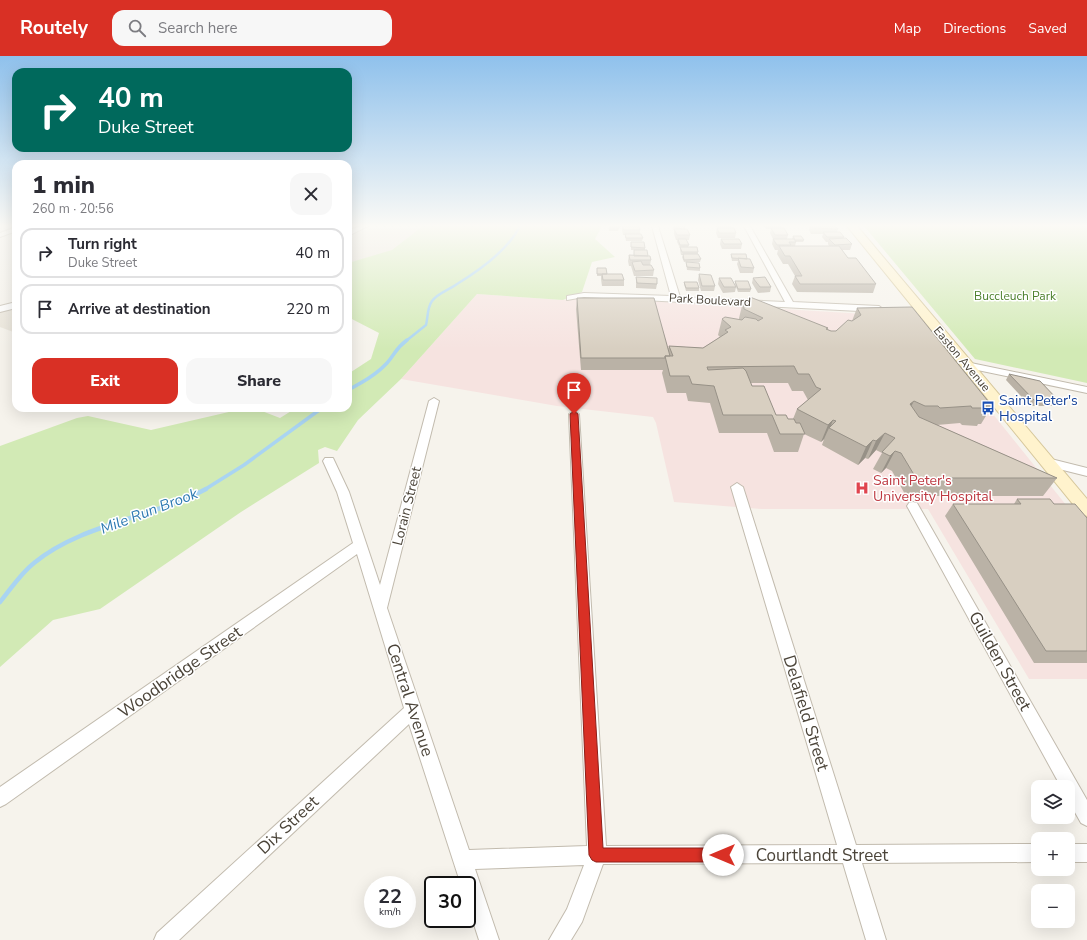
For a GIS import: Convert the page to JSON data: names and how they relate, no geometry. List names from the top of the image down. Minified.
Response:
{"streets":{"street":["Park Boulevard","Easton Avenue","Lorain Street","Guilden Street","Woodbridge Street","Central Avenue","Delafield Street","Dix Street","Courtlandt Street"]},"crossings":[["Lorain Street","Central Avenue"],["Woodbridge Street","Central Avenue"],["Central Avenue","Dix Street"],["Central Avenue","Courtlandt Street"],["Delafield Street","Courtlandt Street"]],"water":["Mile Run Brook"],"parks":["Buccleuch Park"],"places":{"bus stop":["Saint Peter's Hospital"],"hospital":["Saint Peter's University Hospital"]},"page":{"header":"Routely","search":"Search here","nav":["Map","Directions","Saved"],"turn":["40 m","Duke Street"],"heading":["1 min","260 m · 20:56"],"list":[{"name":"Turn right","note":"Duke Street","value":"40 m"},{"name":"Arrive at destination","value":"220 m"}],"buttons":["Exit","Share"],"map_buttons":["+","−"],"speed":"22 km/h","limit":"30"}}
